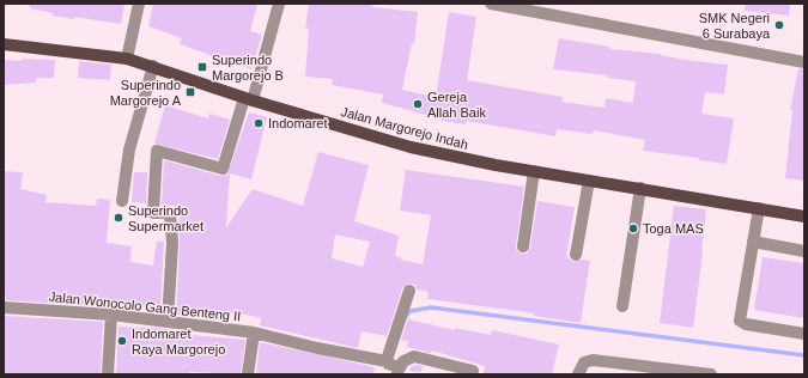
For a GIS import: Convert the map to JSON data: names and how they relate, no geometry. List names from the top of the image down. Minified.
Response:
{"streets":{"main road":["Jalan Margorejo Indah"],"street":["Jalan Wonocolo Gang Benteng II"]},"places":{"other":["SMK Negeri 6 Surabaya","Gereja Allah Baik","Indomaret","Superindo Supermarket","Toga MAS","Indomaret Raya Margorejo"],"transit":["Superindo Margorejo B","Superindo Margorejo A"]}}
